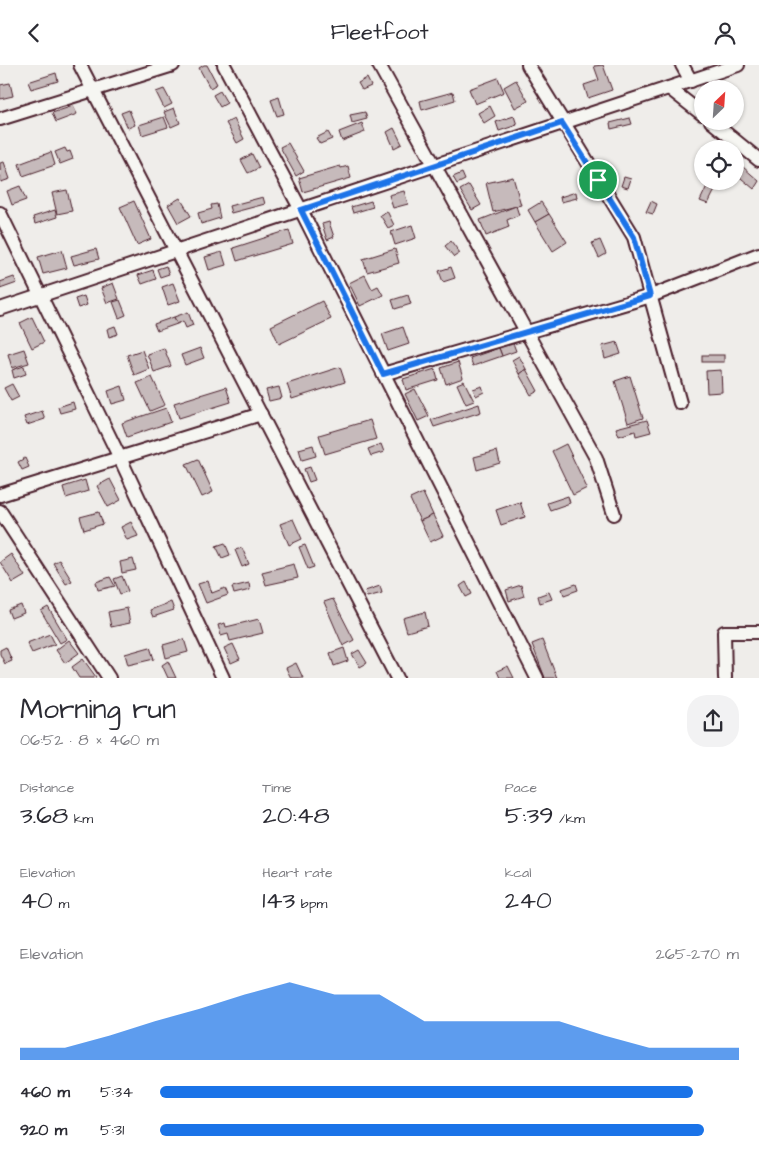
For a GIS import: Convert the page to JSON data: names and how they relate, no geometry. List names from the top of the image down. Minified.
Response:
{"north":"top right","page":{"header":"Fleetfoot","heading":["Morning run","06:52 · 8 × 460 m"],"stats":[["Distance","3.68 km"],["Time","20:48"],["Pace","5:39 /km"],["Elevation","40 m"],["Heart rate","143 bpm"],["kcal","240"]],"chart":["Elevation","265–270 m"],"list":[{"name":"460 m","note":"5:34"},{"name":"920 m","note":"5:31"}]}}
